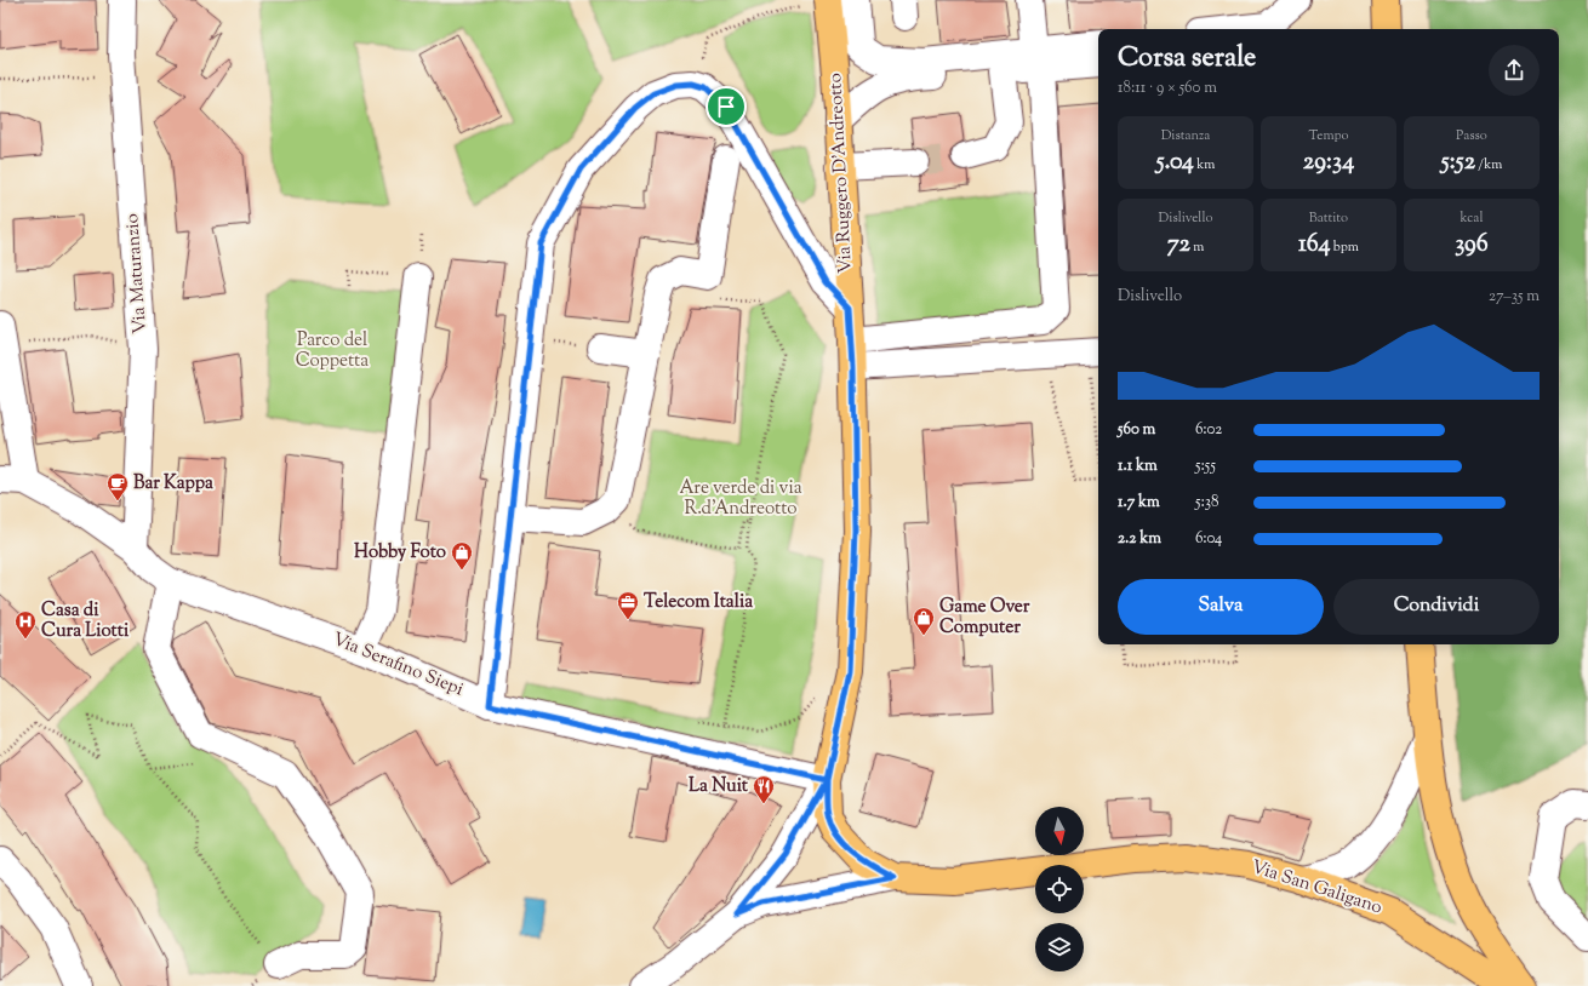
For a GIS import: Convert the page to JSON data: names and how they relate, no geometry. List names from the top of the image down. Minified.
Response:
{"streets":{"main road":["Via Ruggero D'Andreotto","Via San Galigano"],"street":["Via Maturanzio","Via Serafino Siepi"]},"crossings":[["Via Ruggero D'Andreotto","Via Serafino Siepi"],["Via Ruggero D'Andreotto","Via San Galigano"],["Via Maturanzio","Via Serafino Siepi"]],"parks":["Parco del Coppetta","Are verde di via R.d'Andreotto"],"places":{"cafe":["Bar Kappa"],"shop":["Hobby Foto","Game Over Computer"],"office":["Telecom Italia"],"hospital":["Casa di Cura Liotti"],"restaurant":["La Nuit"]},"north":"bottom","page":{"heading":["Corsa serale","18:11 · 9 × 560 m"],"stats":[["Distanza","5.04 km"],["Tempo","29:34"],["Passo","5:52 /km"],["Dislivello","72 m"],["Battito","164 bpm"],["kcal","396"]],"chart":["Dislivello","27–35 m"],"list":[{"name":"560 m","note":"6:02"},{"name":"1.1 km","note":"5:55"},{"name":"1.7 km","note":"5:38"},{"name":"2.2 km","note":"6:04"}],"buttons":["Salva","Condividi"]}}
